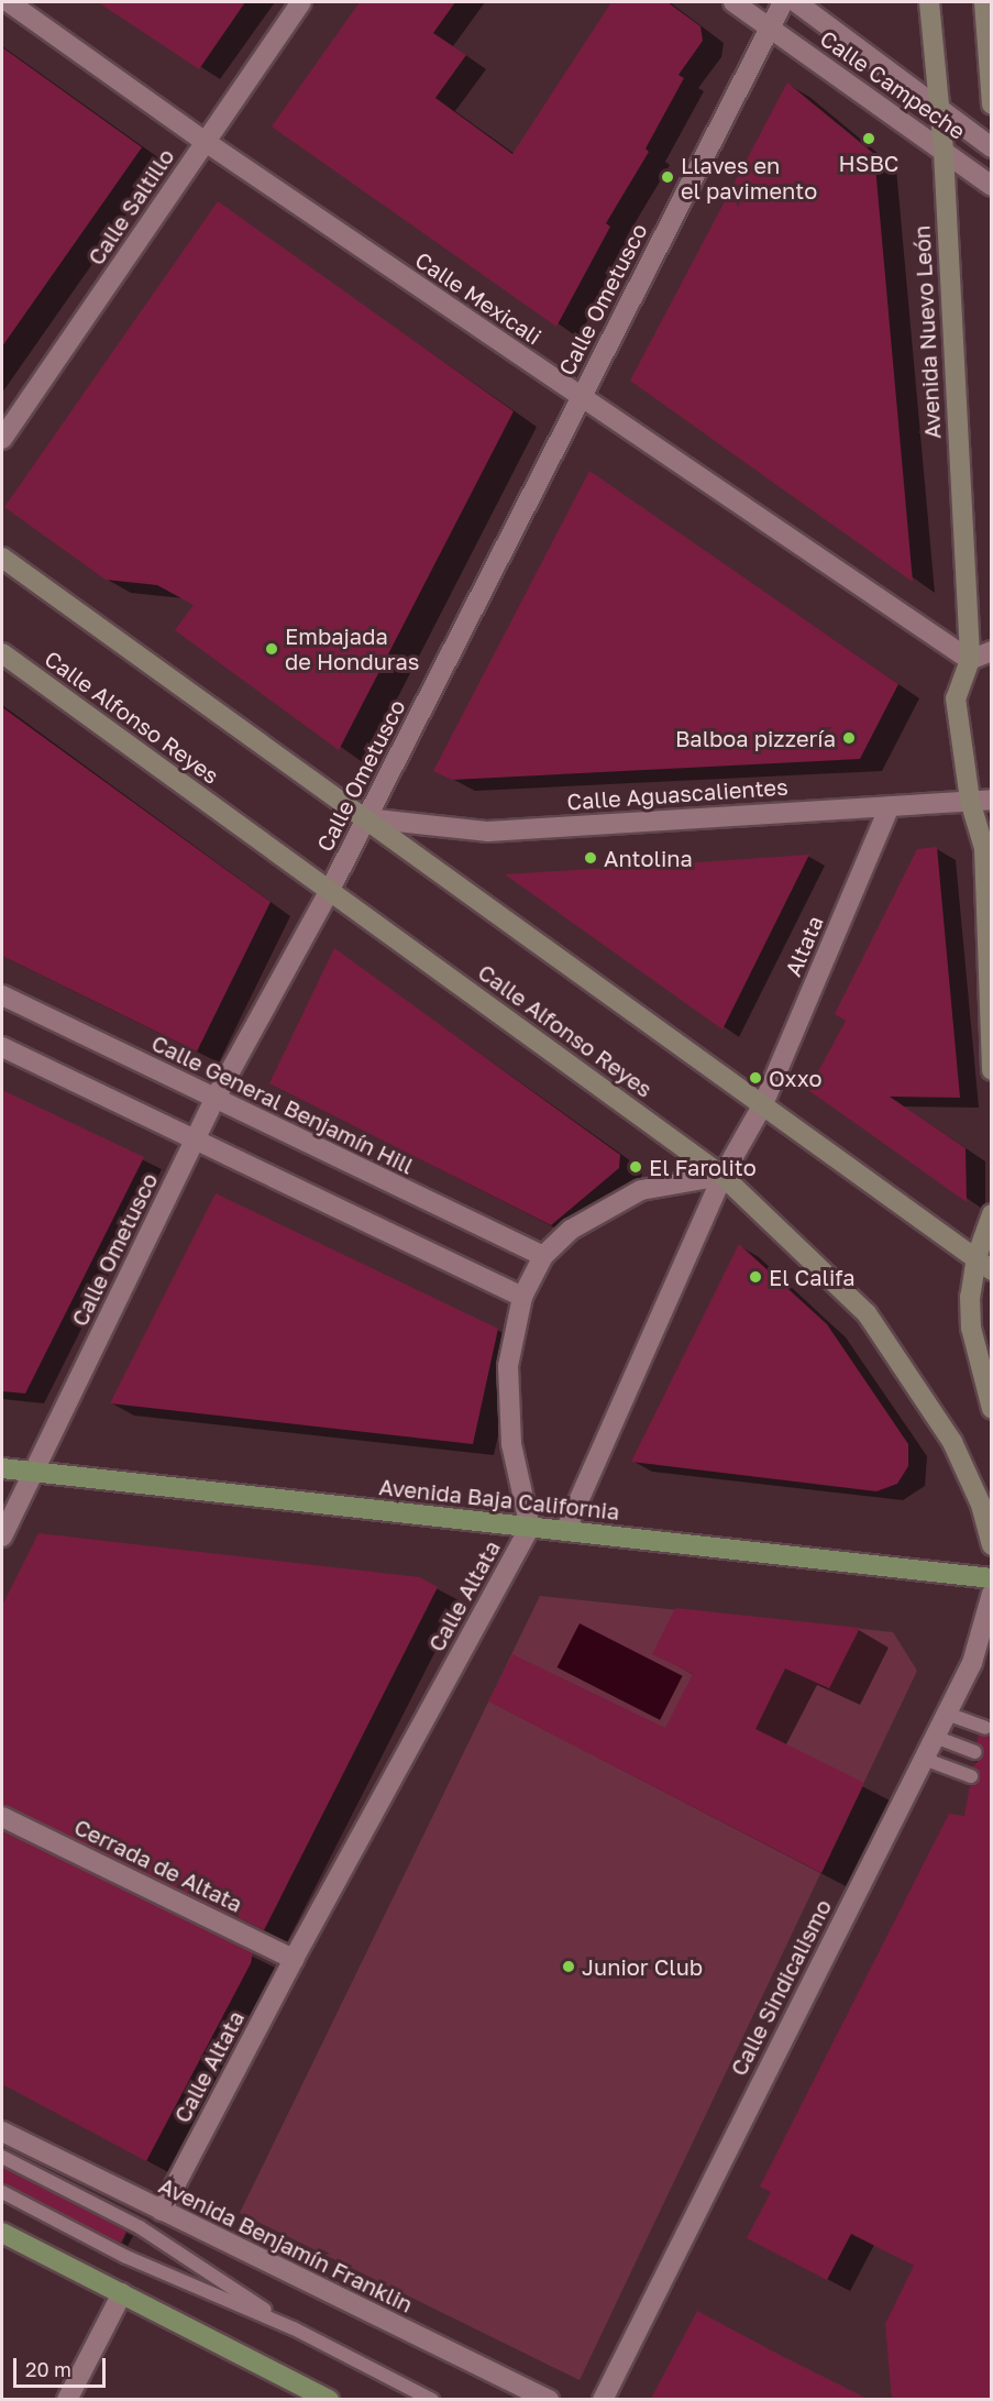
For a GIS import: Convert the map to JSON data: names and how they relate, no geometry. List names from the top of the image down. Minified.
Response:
{"streets":{"main road":["Avenida Nuevo León","Calle Alfonso Reyes","Avenida Baja California"],"street":["Calle Campeche","Calle Saltillo","Calle Mexicali","Calle Ometusco","Calle Aguascalientes","Altata","Calle General Benjamín Hill","Calle Altata","Cerrada de Altata","Calle Sindicalismo","Avenida Benjamín Franklin"]},"crossings":[["Calle Campeche","Calle Ometusco"],["Calle Campeche","Avenida Nuevo León"],["Calle Saltillo","Calle Mexicali"],["Calle Mexicali","Calle Ometusco"],["Calle Mexicali","Avenida Nuevo León"],["Calle Ometusco","Calle Alfonso Reyes"],["Calle Ometusco","Calle Aguascalientes"],["Calle Ometusco","Calle General Benjamín Hill"],["Calle Ometusco","Avenida Baja California"],["Avenida Nuevo León","Calle Aguascalientes"],["Calle Alfonso Reyes","Altata"],["Calle Aguascalientes","Altata"],["Avenida Baja California","Calle Altata"],["Calle Altata","Cerrada de Altata"],["Calle Altata","Avenida Benjamín Franklin"]],"places":["HSBC","Llaves en el pavimento","Embajada de Honduras","Balboa pizzería","Antolina","Oxxo","El Farolito","El Califa","Junior Club"],"scale_bar":"20 m"}
